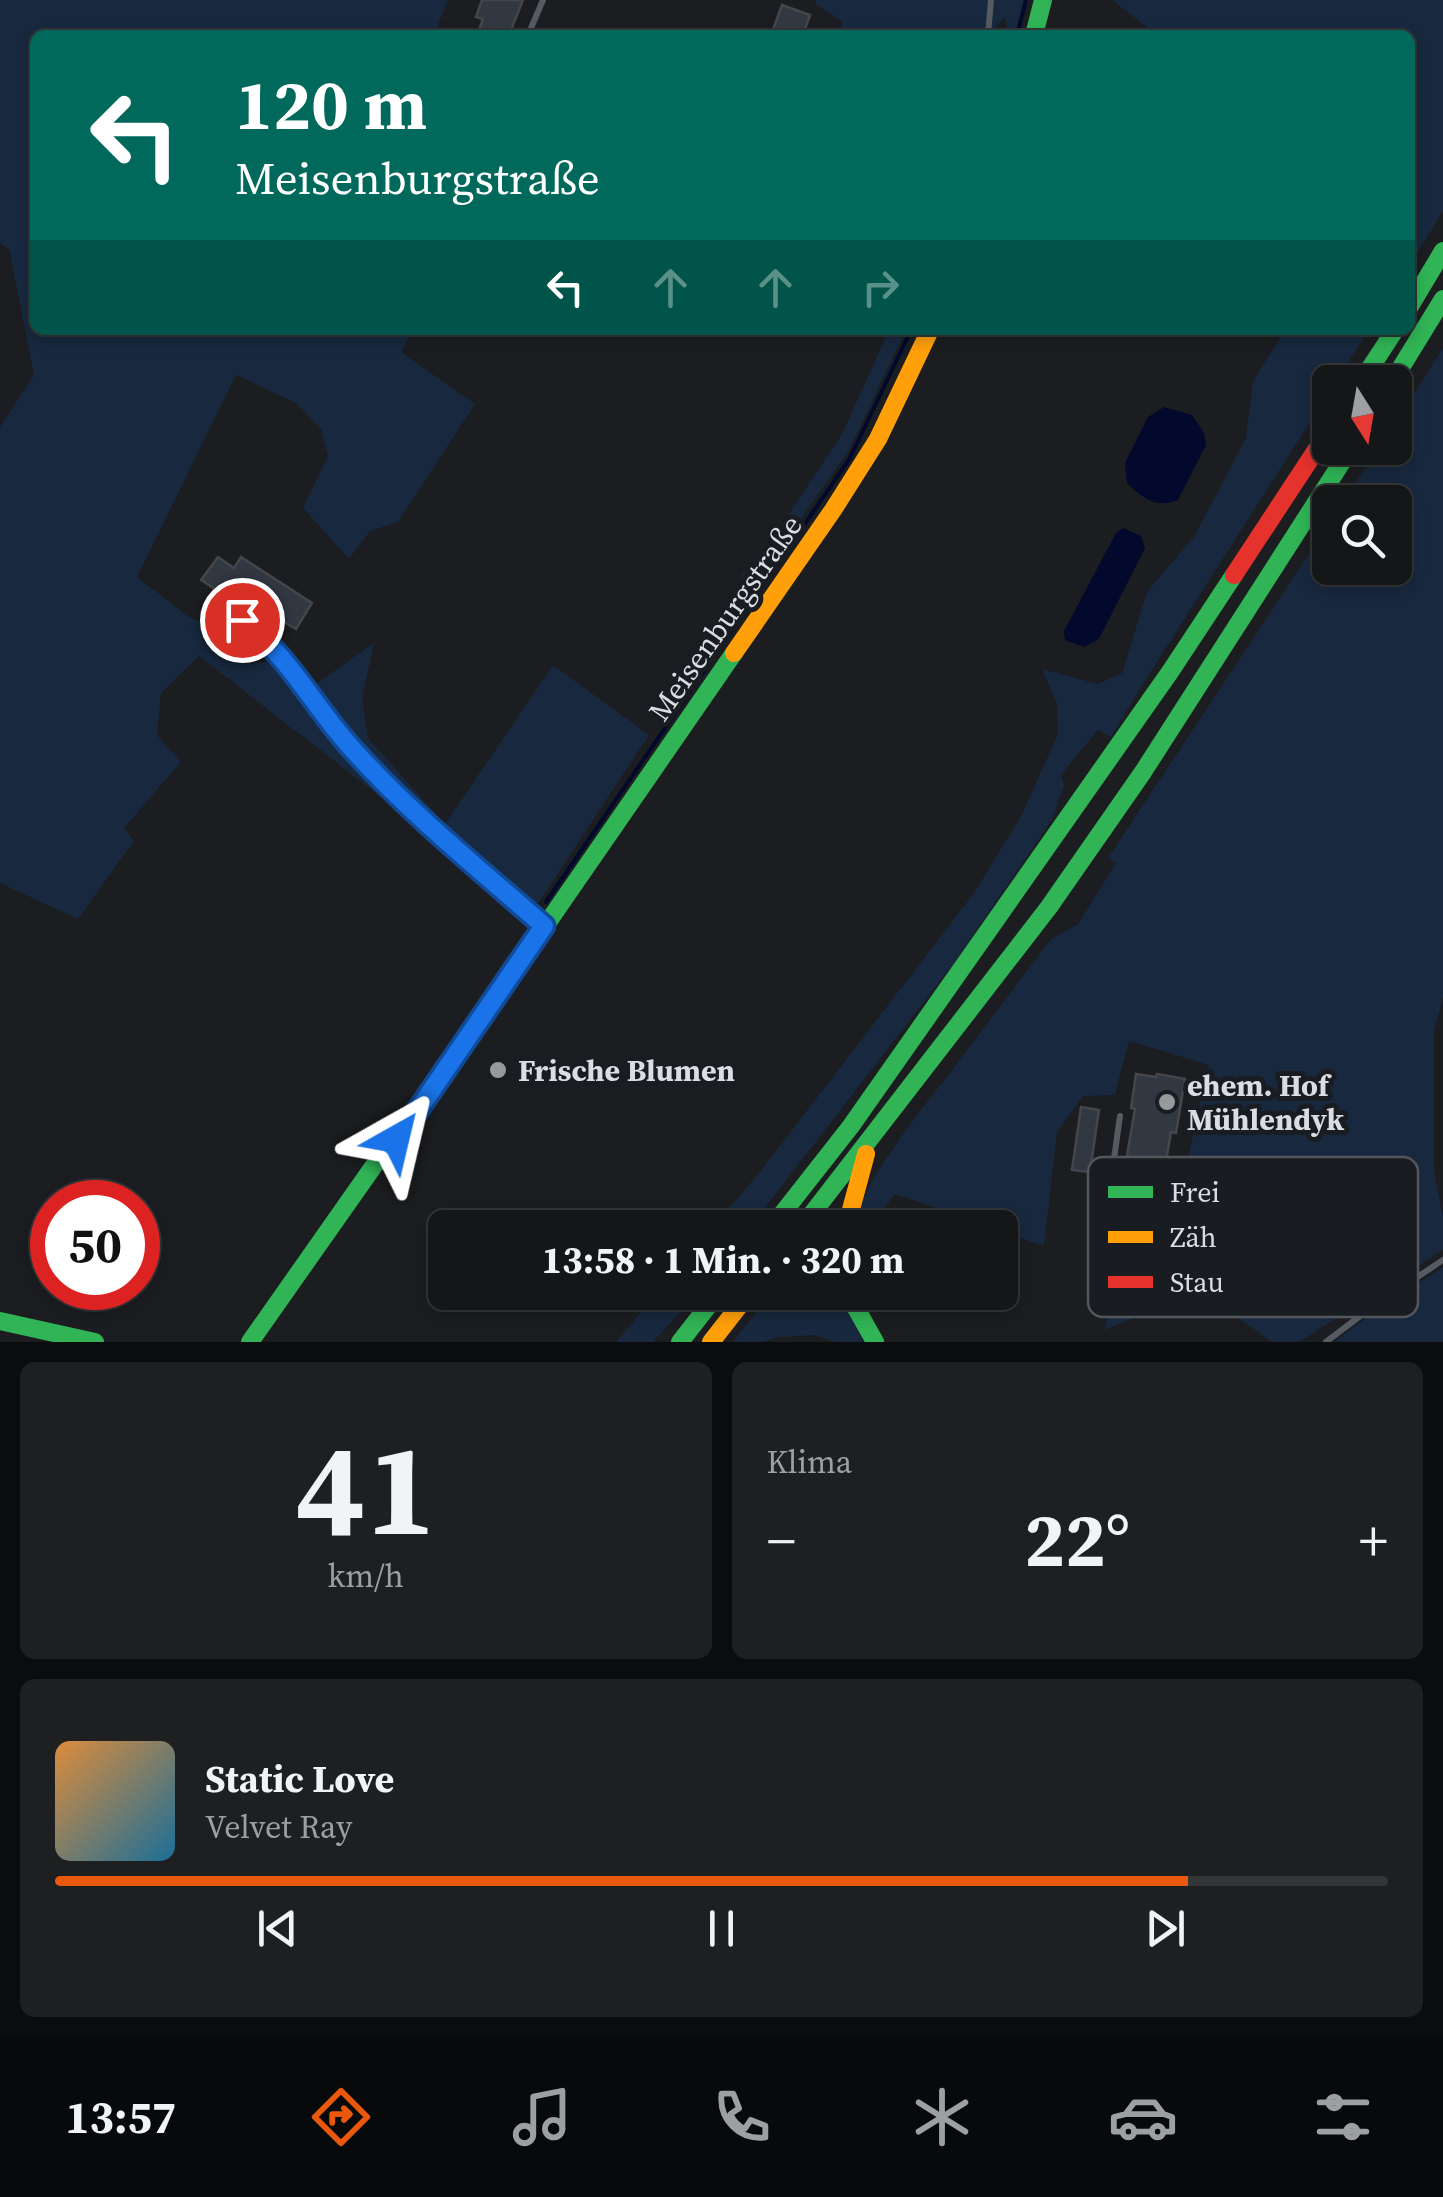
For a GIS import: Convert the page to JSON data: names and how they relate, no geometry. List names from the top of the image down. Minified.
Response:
{"streets":{"main road":["Meisenburgstraße"]},"places":["Frische Blumen","ehem. Hof Mühlendyk"],"legend":["Frei","Zäh","Stau"],"north":"bottom","page":{"turn":["120 m","Meisenburgstraße"],"limit":"50","trip":"13:58 · 1 Min. · 320 m","tile":[["41","km/h"],"Klima"],"heat":["−","22°","+"],"song":["Static Love","Velvet Ray"],"tabs":"13:57"}}
